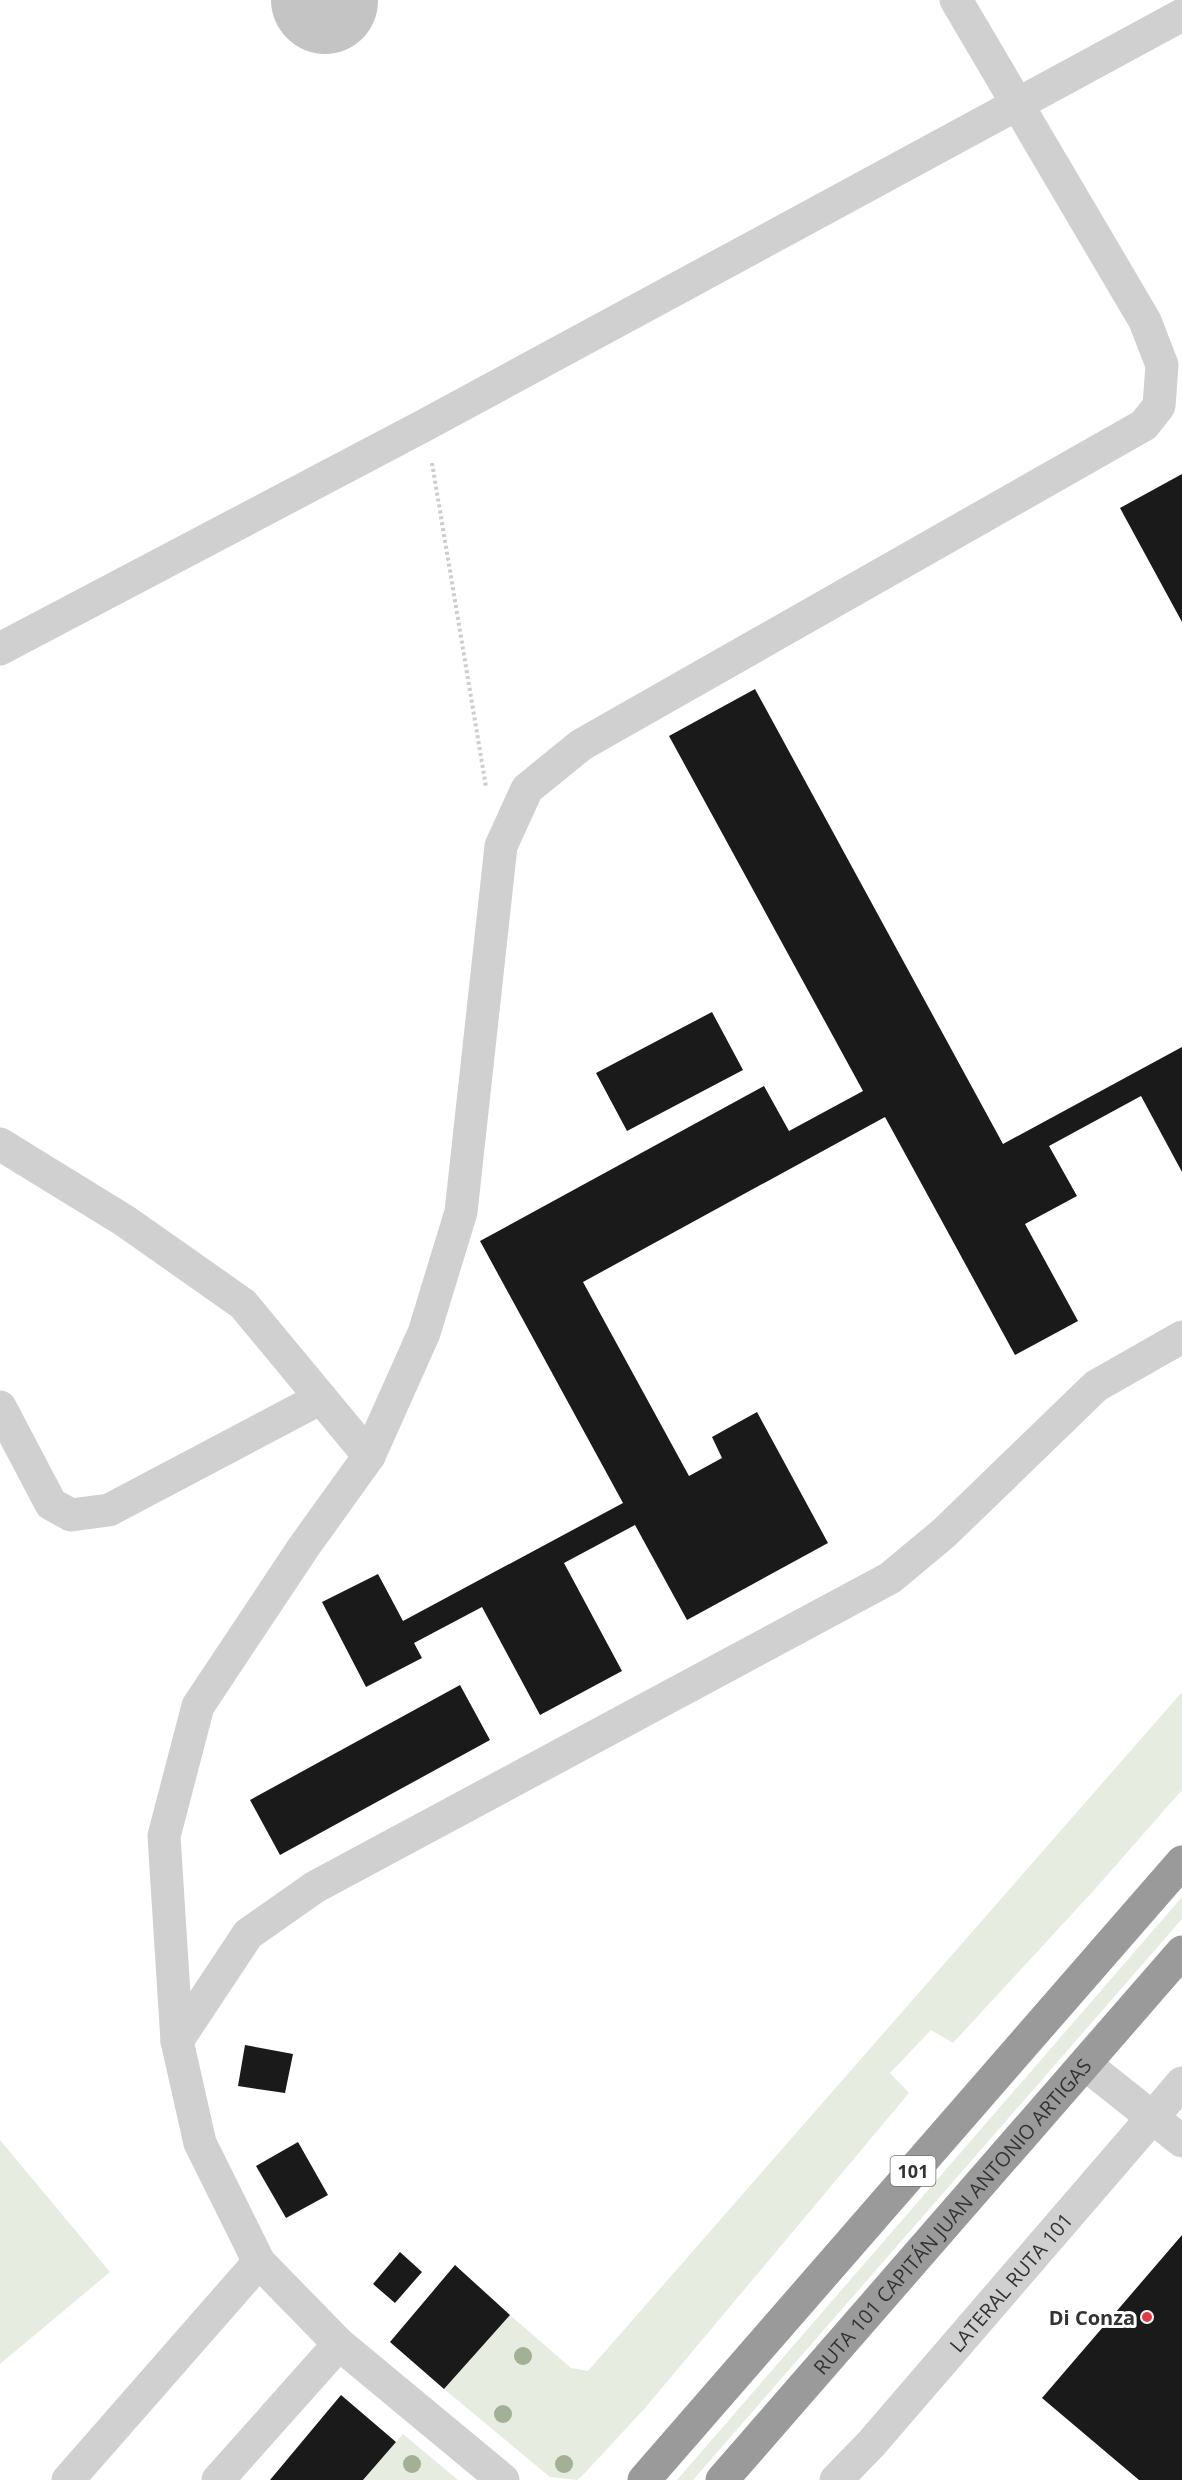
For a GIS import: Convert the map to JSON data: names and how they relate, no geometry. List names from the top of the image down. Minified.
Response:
{"streets":{"highway":["101","RUTA 101 CAPITÁN JUAN ANTONIO ARTIGAS"],"street":["LATERAL RUTA 101"]},"places":["Di Conza"]}
